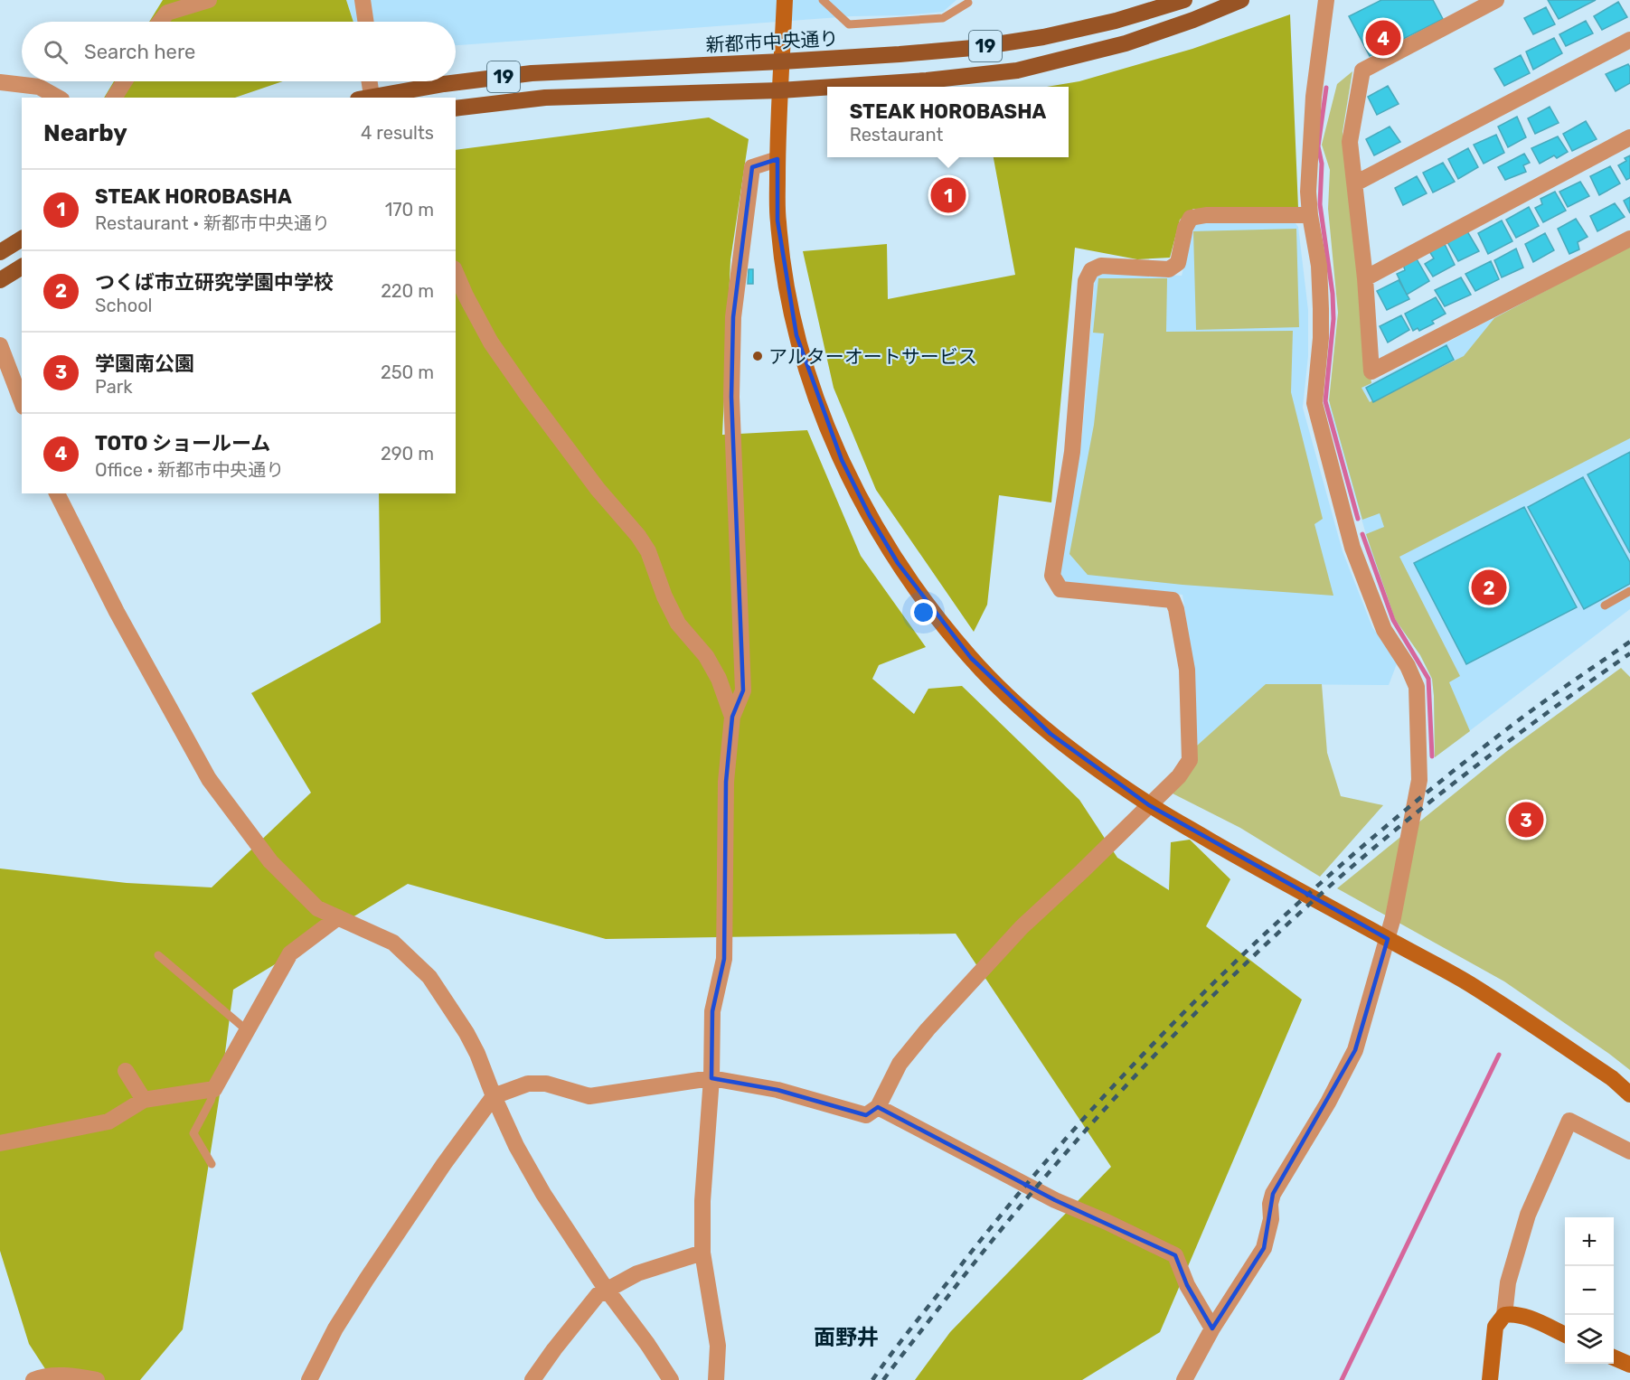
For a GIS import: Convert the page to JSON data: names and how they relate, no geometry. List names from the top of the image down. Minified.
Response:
{"streets":{"main road":["新都市中央通り","19"]},"districts":["面野井"],"places":["アルターオートサービス"],"page":{"pins":["4","1","2","3"],"search":"Search here","popup":["STEAK HOROBASHA","Restaurant"],"heading":["Nearby","4 results"],"list":[{"mark":"1","name":"STEAK HOROBASHA","note":"Restaurant · 新都市中央通り","value":"170 m"},{"mark":"2","name":"つくば市立研究学園中学校","note":"School","value":"220 m"},{"mark":"3","name":"学園南公園","note":"Park","value":"250 m"},{"mark":"4","name":"TOTO ショールーム","note":"Office · 新都市中央通り","value":"290 m"}],"map_buttons":["+","−"]}}
